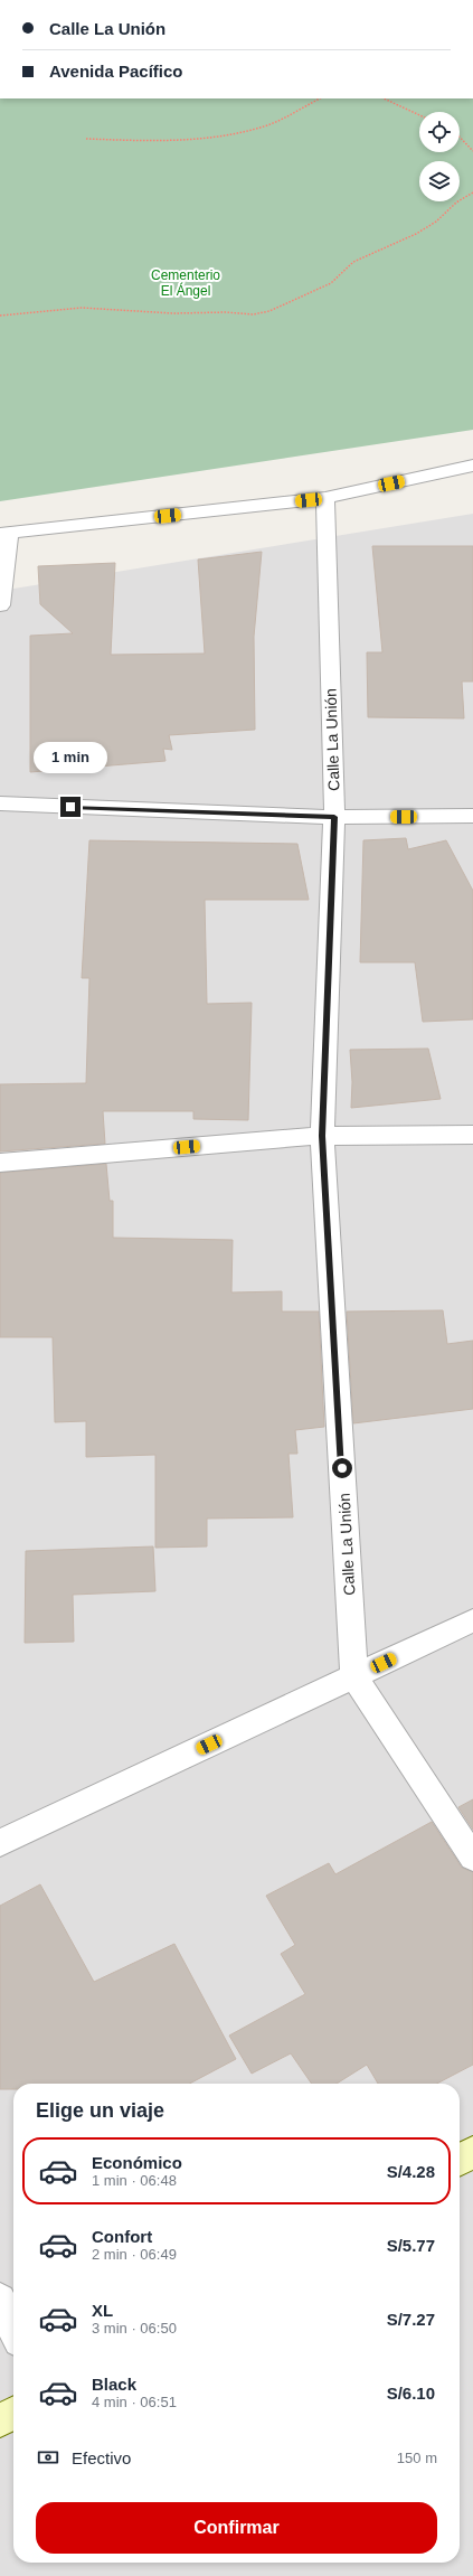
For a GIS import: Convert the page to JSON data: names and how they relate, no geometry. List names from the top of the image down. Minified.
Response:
{"streets":{"street":["Calle La Unión"]},"parks":["Cementerio El Ángel"],"page":{"banner":["Calle La Unión","Avenida Pacífico"],"bubble":"1 min","heading":"Elige un viaje","list":[{"name":"Económico","note":"1 min · 06:48","value":"S/4.28"},{"name":"Confort","note":"2 min · 06:49","value":"S/5.77"},{"name":"XL","note":"3 min · 06:50","value":"S/7.27"},{"name":"Black","note":"4 min · 06:51","value":"S/6.10"}],"pay":["Efectivo","150 m"],"buttons":"Confirmar"}}
